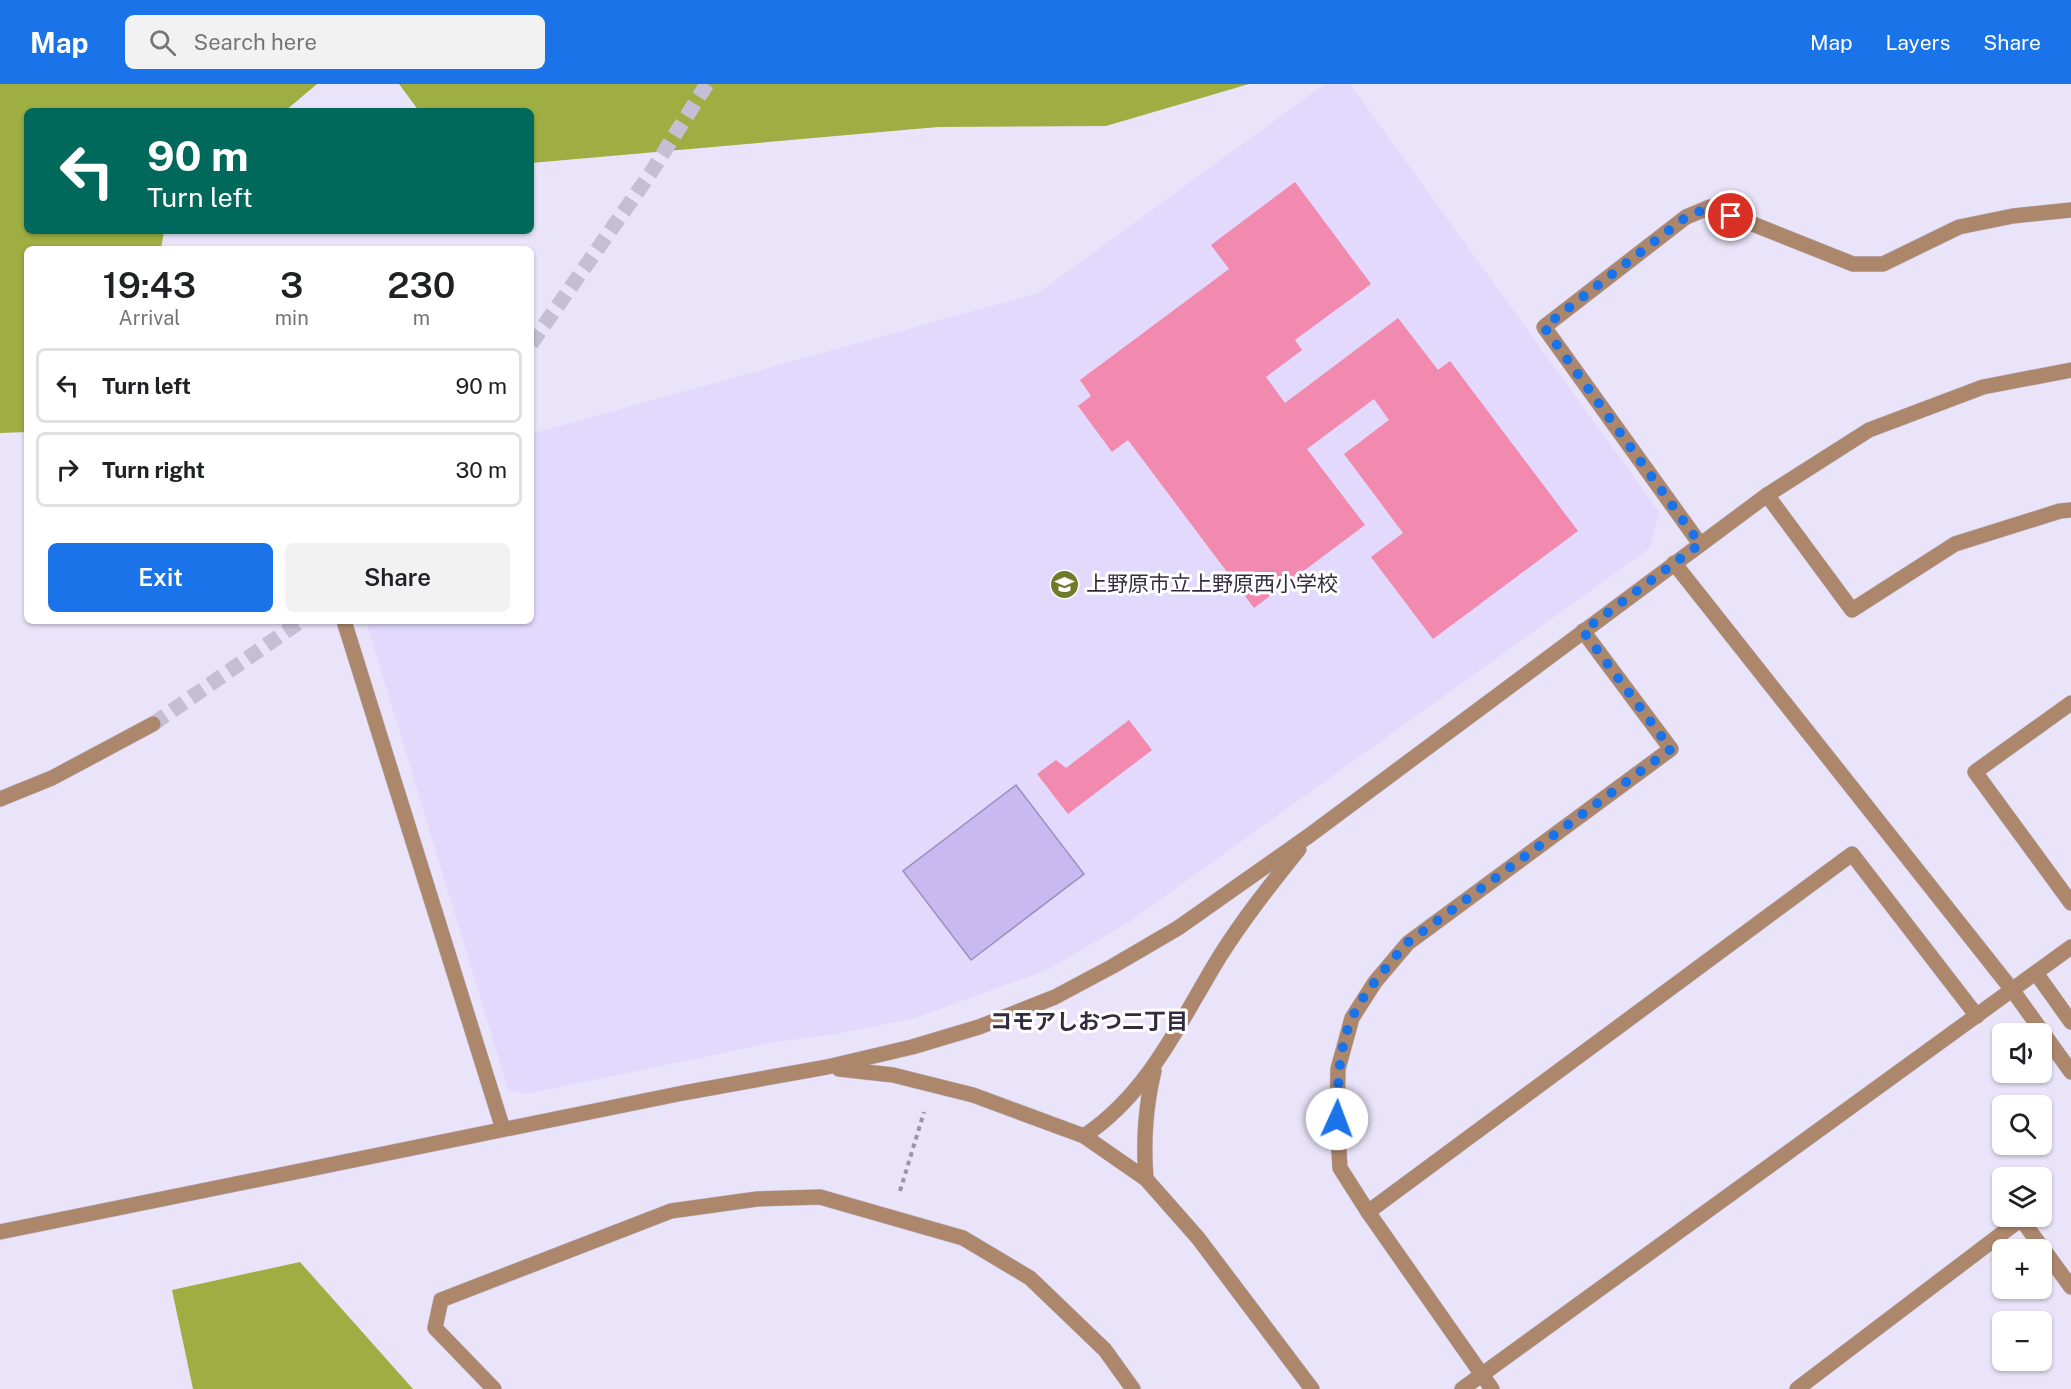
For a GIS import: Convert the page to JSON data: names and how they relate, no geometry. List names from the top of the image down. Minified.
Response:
{"districts":["コモアしおつ二丁目"],"places":{"school or university":["上野原市立上野原西小学校"]},"page":{"header":"Map","search":"Search here","nav":["Map","Layers","Share"],"turn":["90 m","Turn left"],"eta":["19:43","Arrival","3","min","230","m"],"list":[{"name":"Turn left","value":"90 m"},{"name":"Turn right","value":"30 m"}],"buttons":["Exit","Share"],"map_buttons":["+","−"]}}
